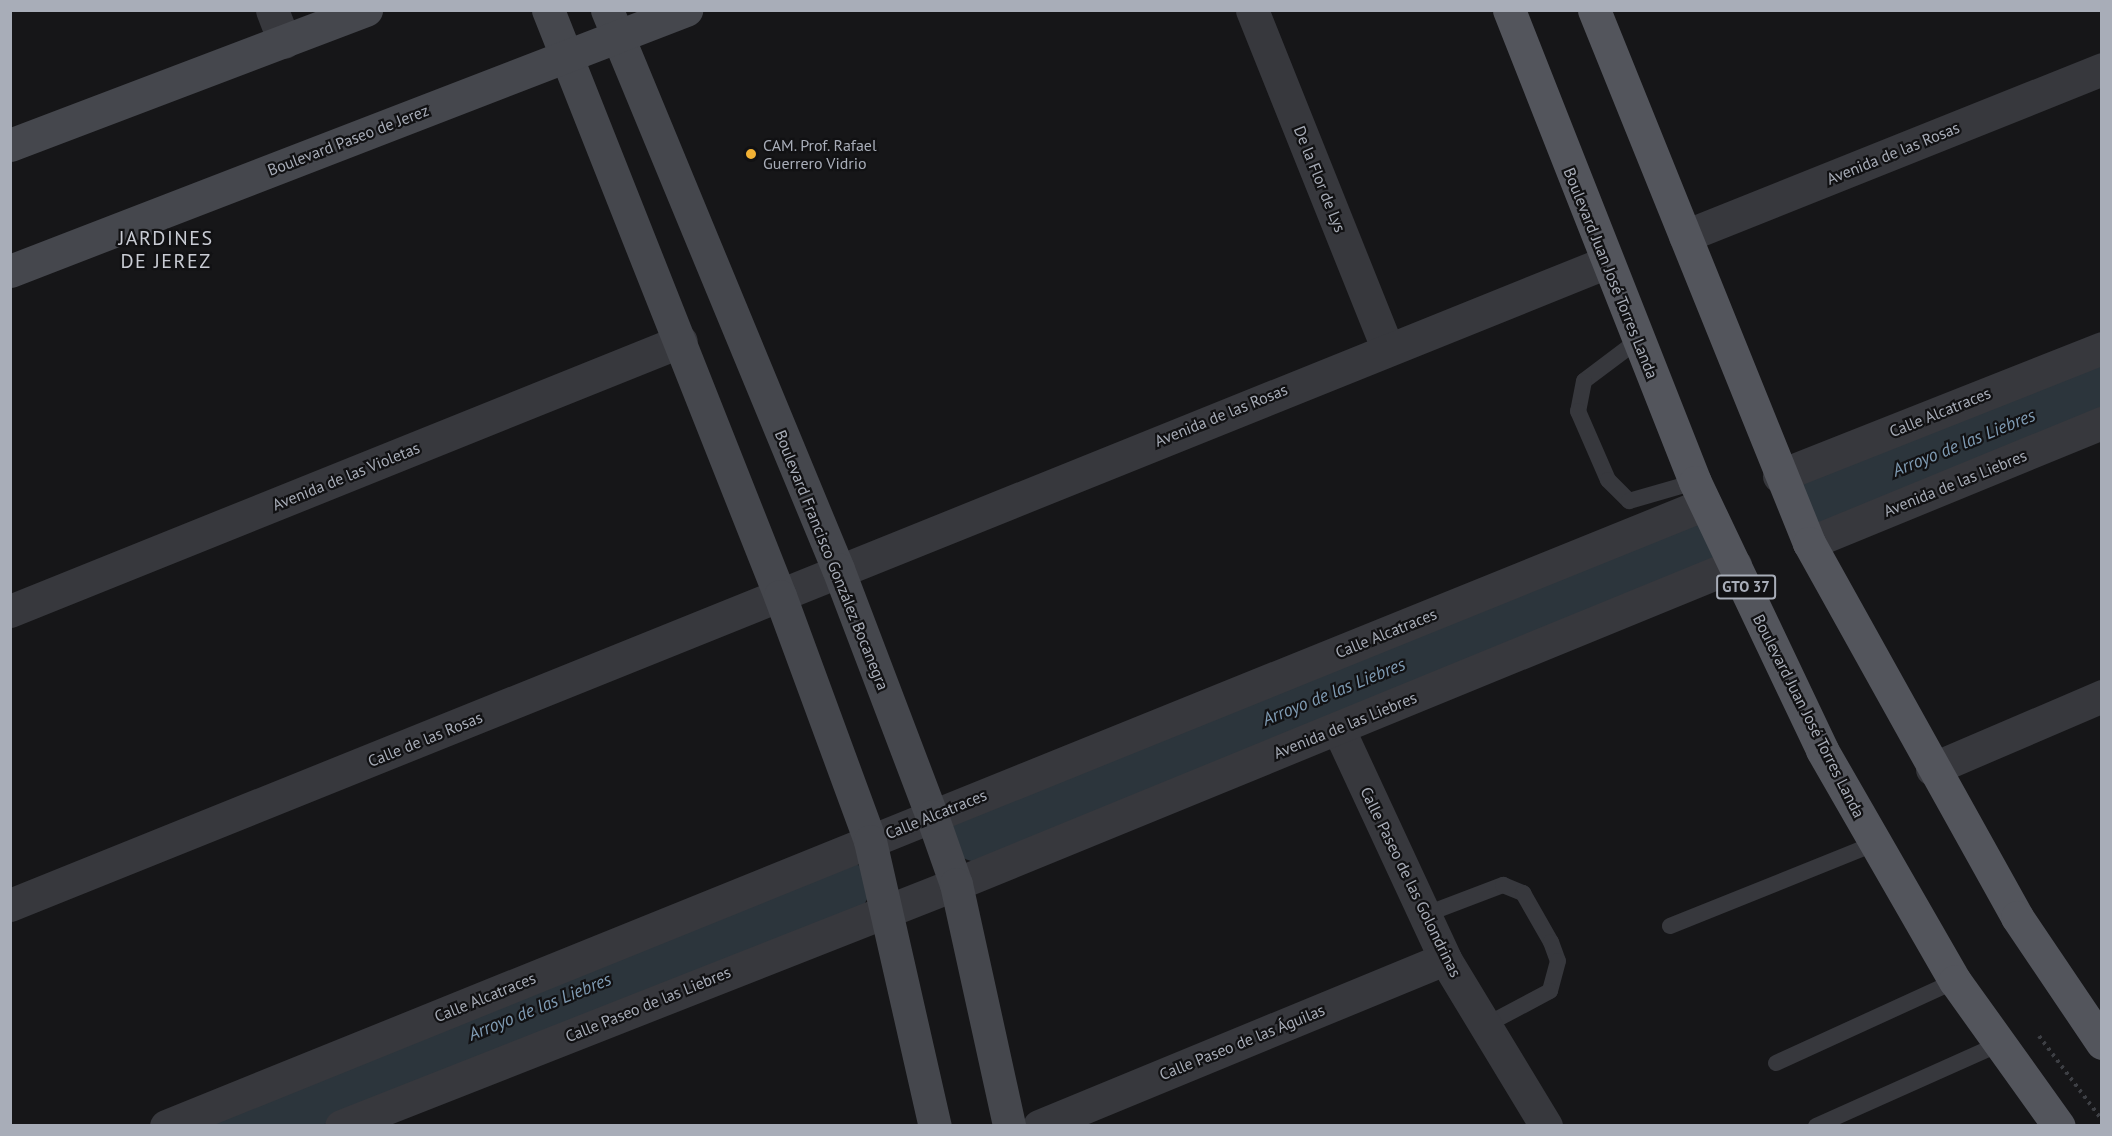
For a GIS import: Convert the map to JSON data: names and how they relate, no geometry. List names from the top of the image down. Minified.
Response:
{"streets":{"main road":["Boulevard Paseo de Jerez","Boulevard Juan José Torres Landa","Boulevard Francisco González Bocanegra","GTO 37"],"street":["Avenida de las Rosas","De la Flor de Lys","Calle Alcatraces","Avenida de las Violetas","Avenida de las Liebres","Calle de las Rosas","Calle Paseo de las Golondrinas","Calle Paseo de las Liebres","Calle Paseo de las Águilas"]},"crossings":[["Boulevard Paseo de Jerez","Boulevard Francisco González Bocanegra"],["Avenida de las Rosas","De la Flor de Lys"],["Avenida de las Rosas","Boulevard Juan José Torres Landa"],["Avenida de las Rosas","Boulevard Francisco González Bocanegra"],["Avenida de las Rosas","Calle de las Rosas"],["Boulevard Juan José Torres Landa","Calle Alcatraces"],["Boulevard Juan José Torres Landa","Avenida de las Liebres"],["Calle Alcatraces","Boulevard Francisco González Bocanegra"],["Avenida de las Liebres","Boulevard Francisco González Bocanegra"],["Avenida de las Liebres","Calle Paseo de las Golondrinas"],["Avenida de las Liebres","Calle Paseo de las Liebres"],["Boulevard Francisco González Bocanegra","Calle de las Rosas"],["Boulevard Francisco González Bocanegra","Calle Paseo de las Liebres"],["Calle Paseo de las Golondrinas","Calle Paseo de las Águilas"]],"districts":["JARDINES DE JEREZ"],"water":["Arroyo de las Liebres"],"places":["CAM. Prof. Rafael Guerrero Vidrio"]}
